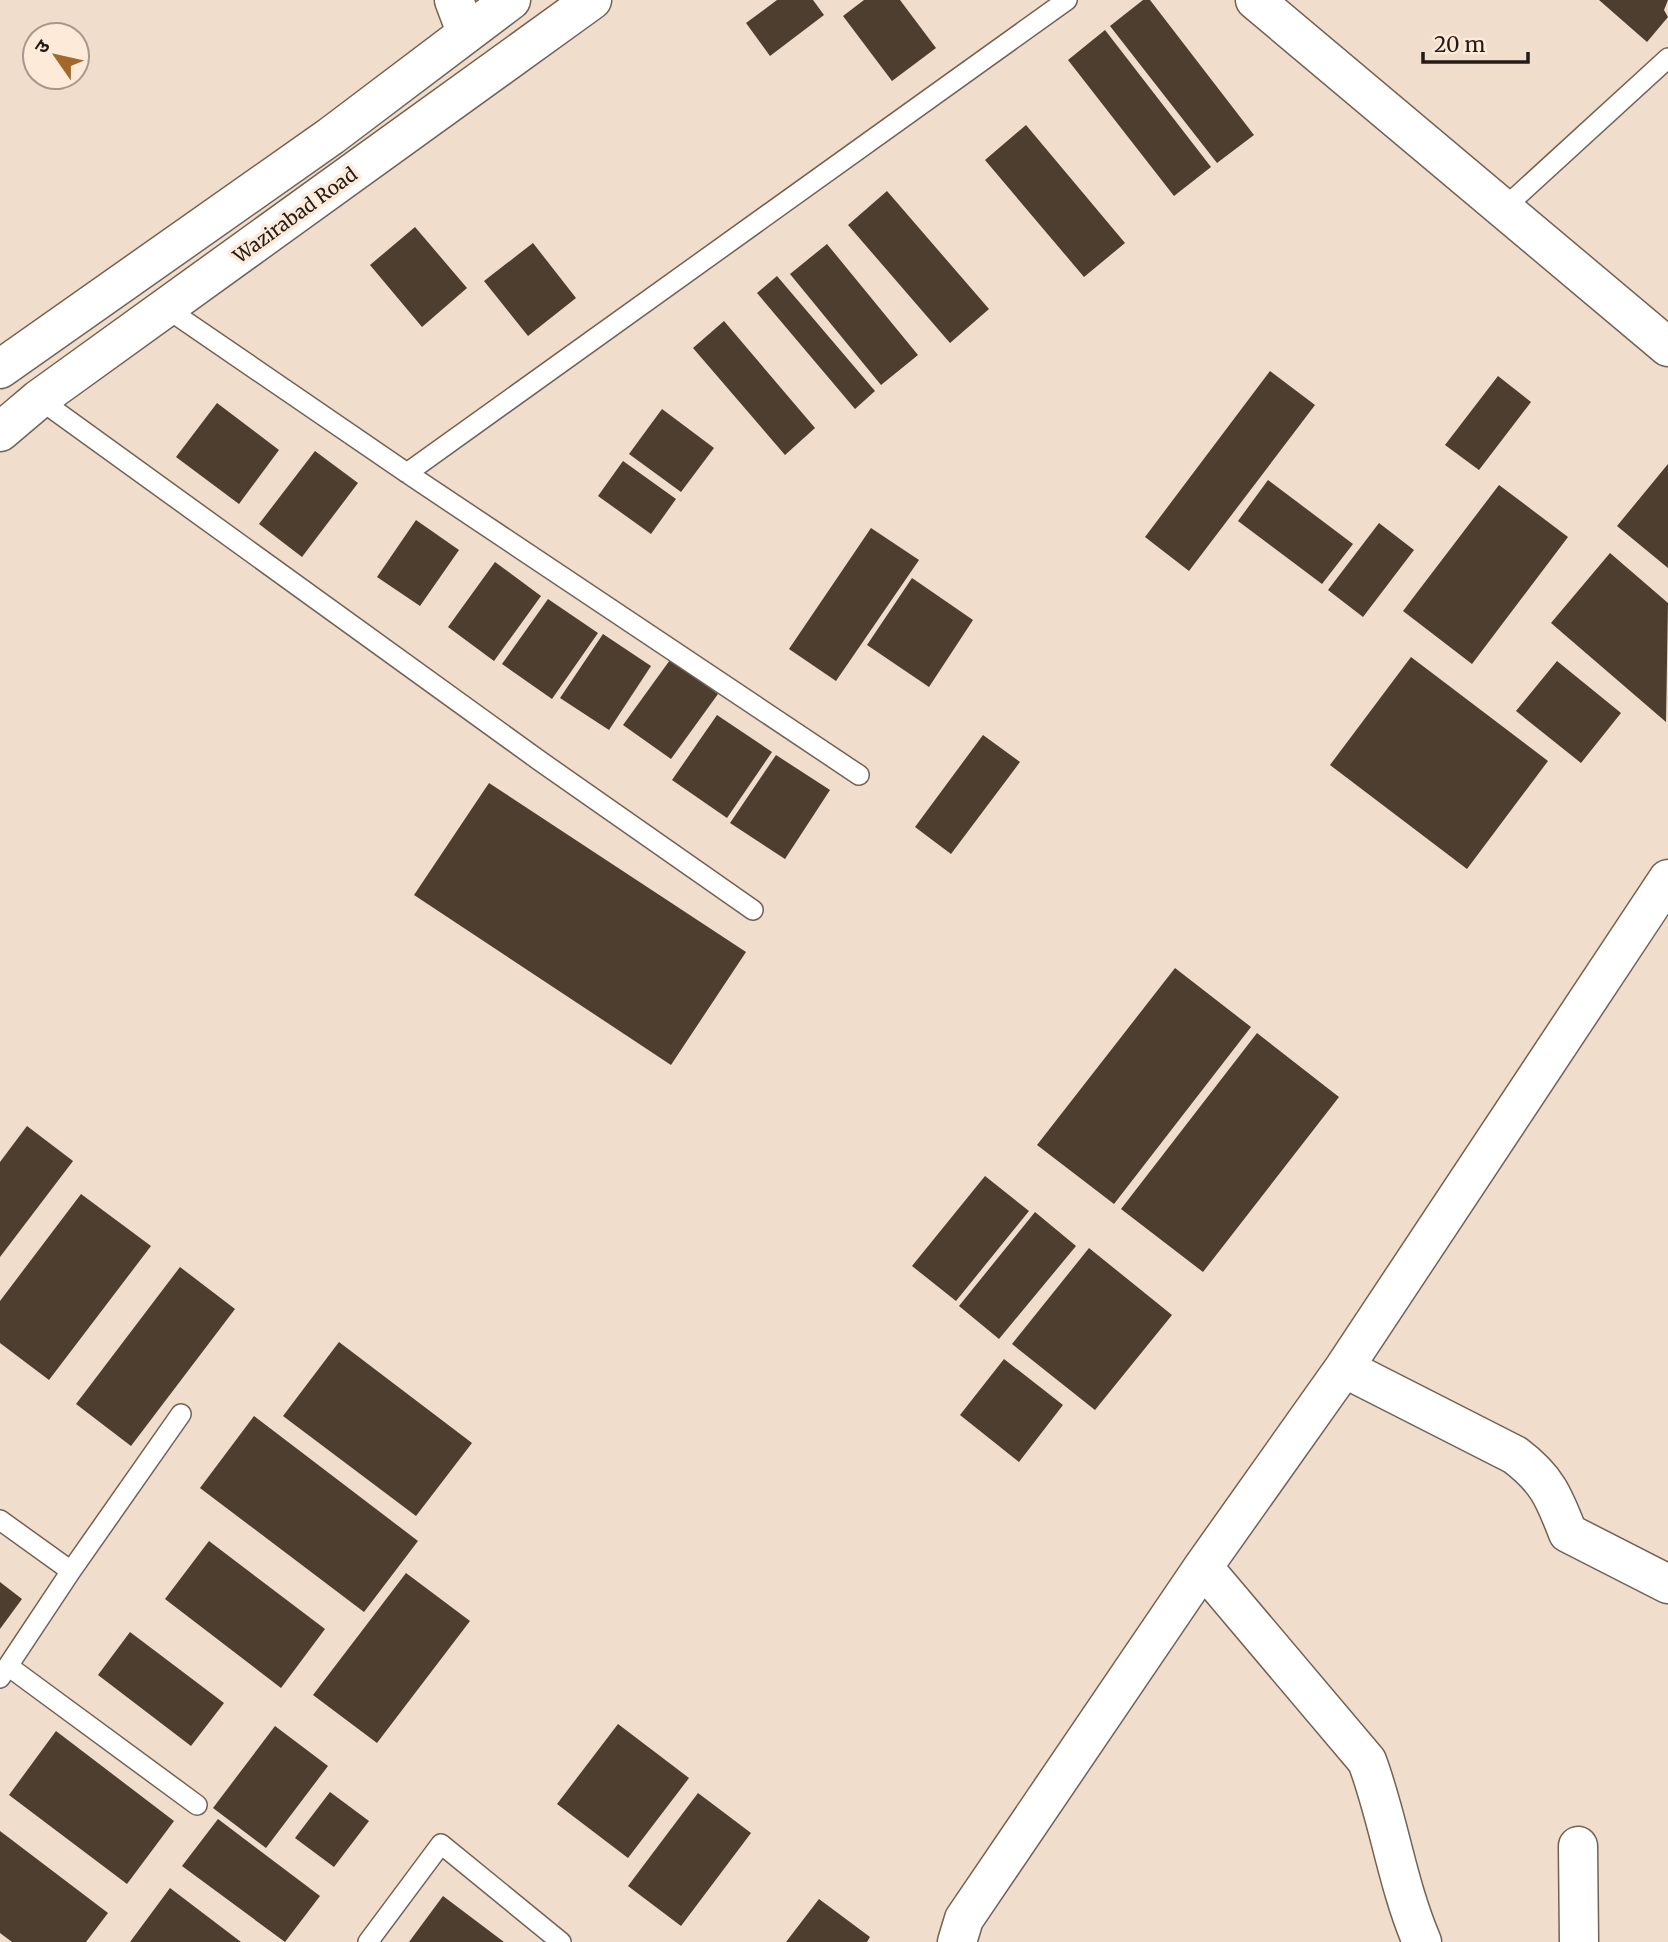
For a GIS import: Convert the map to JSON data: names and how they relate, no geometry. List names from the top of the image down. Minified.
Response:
{"streets":{"main road":["Wazirabad Road"]},"scale_bar":"20 m","north":"top left"}
